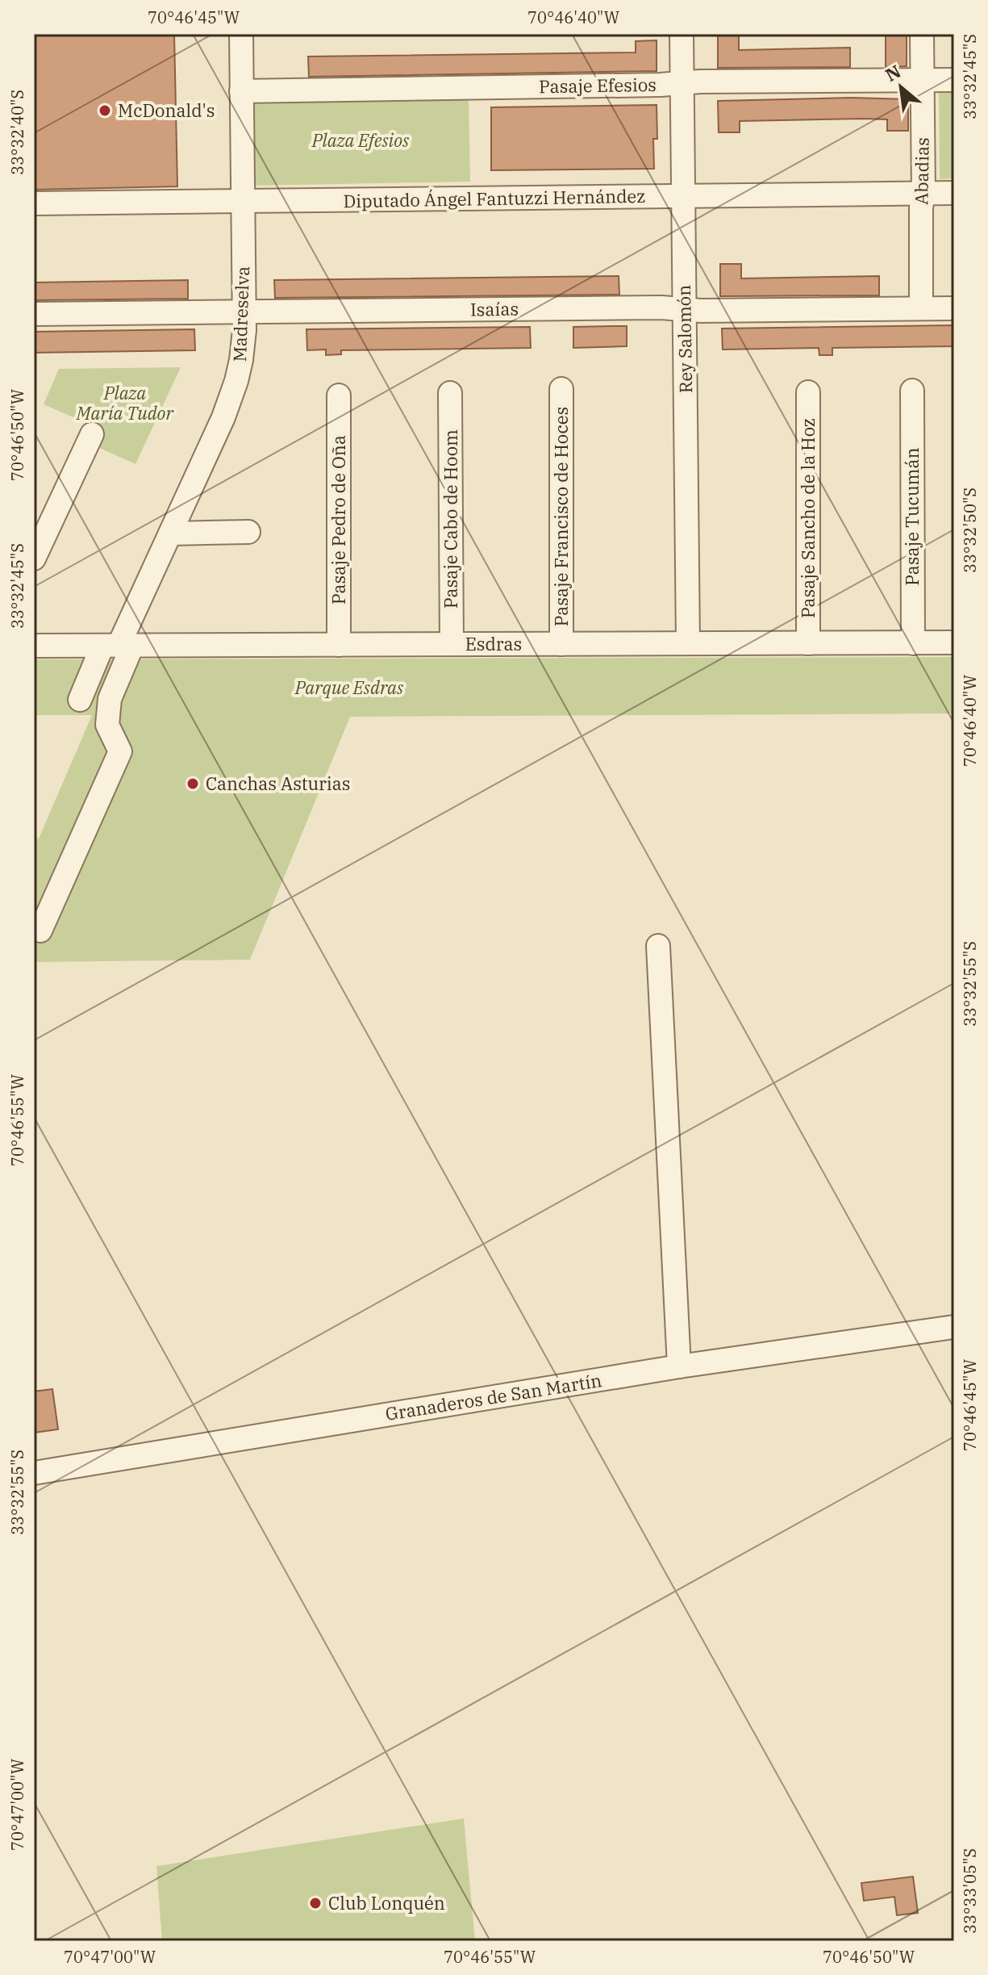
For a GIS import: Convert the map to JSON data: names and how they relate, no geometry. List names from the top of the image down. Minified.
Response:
{"streets":{"street":["Pasaje Efesios","Abadias","Diputado Ángel Fantuzzi Hernández","Isaías","Madreselva","Rey Salomón","Pasaje Francisco de Hoces","Pasaje Tucumán","Pasaje Sancho de la Hoz","Pasaje Cabo de Hoom","Pasaje Pedro de Oña","Esdras","Granaderos de San Martín"]},"crossings":[["Pasaje Efesios","Abadias"],["Pasaje Efesios","Madreselva"],["Pasaje Efesios","Rey Salomón"],["Abadias","Diputado Ángel Fantuzzi Hernández"],["Abadias","Isaías"],["Diputado Ángel Fantuzzi Hernández","Madreselva"],["Diputado Ángel Fantuzzi Hernández","Rey Salomón"],["Isaías","Madreselva"],["Isaías","Rey Salomón"],["Madreselva","Esdras"],["Rey Salomón","Esdras"],["Pasaje Francisco de Hoces","Esdras"],["Pasaje Tucumán","Esdras"],["Pasaje Sancho de la Hoz","Esdras"],["Pasaje Cabo de Hoom","Esdras"],["Pasaje Pedro de Oña","Esdras"]],"parks":["Plaza Efesios","Plaza María Tudor","Parque Esdras"],"places":["McDonald's","Canchas Asturias","Club Lonquén"],"north":"top left","coordinates":["70°46'45\"W","70°46'40\"W","33°32'45\"S","33°32'40\"S","70°46'50\"W","33°32'50\"S","33°32'55\"S","70°46'55\"W","70°47'00\"W","33°33'05\"S"]}
